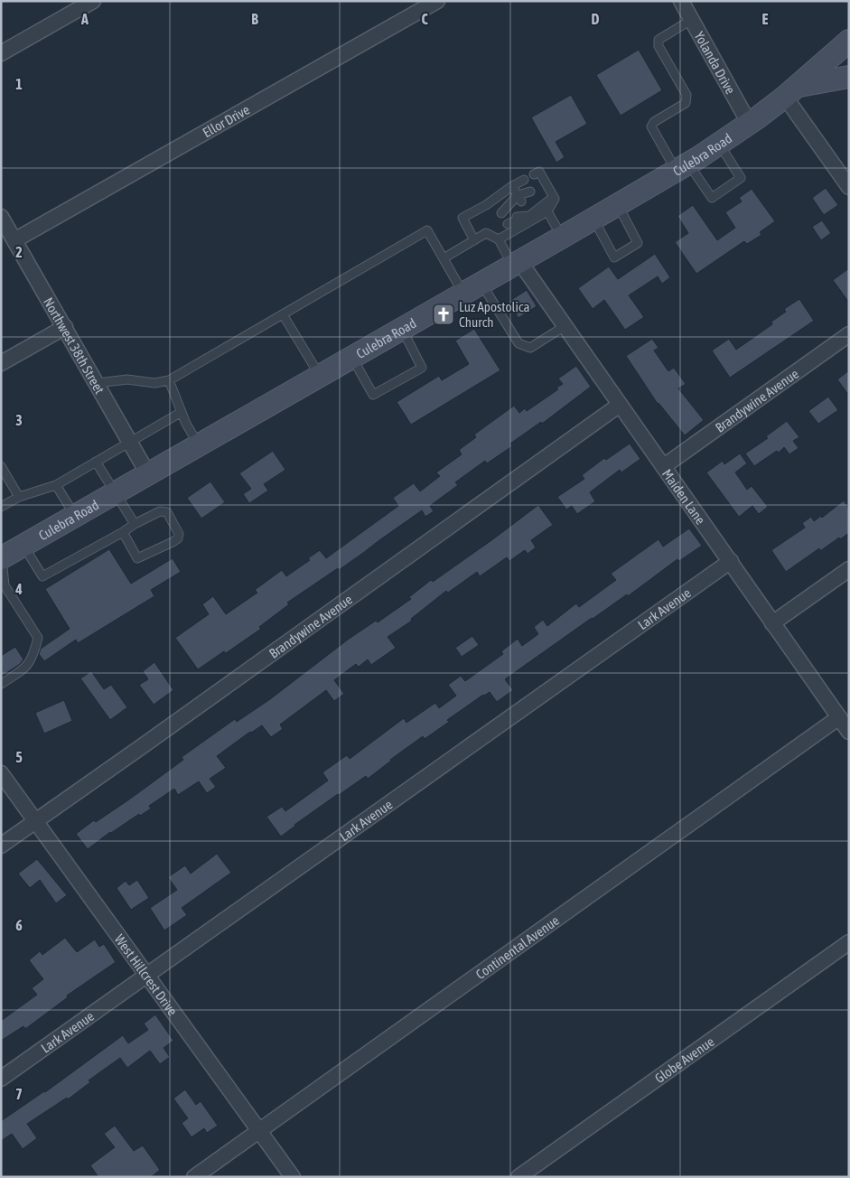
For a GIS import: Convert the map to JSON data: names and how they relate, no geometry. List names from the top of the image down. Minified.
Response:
{"streets":{"main road":["Culebra Road"],"street":["Yolanda Drive","Ellor Drive","Northwest 38th Street","Brandywine Avenue","Maiden Lane","Lark Avenue","Continental Avenue","West Hillcrest Drive","Globe Avenue"]},"crossings":[["Yolanda Drive","Culebra Road"],["Ellor Drive","Northwest 38th Street"],["Culebra Road","Northwest 38th Street"],["Culebra Road","Maiden Lane"],["Brandywine Avenue","Maiden Lane"],["Brandywine Avenue","West Hillcrest Drive"],["Maiden Lane","Lark Avenue"],["Maiden Lane","Continental Avenue"],["Lark Avenue","West Hillcrest Drive"],["Continental Avenue","West Hillcrest Drive"]],"places":{"church":["Luz Apostolica Church"]},"grid":{"columns":["A","B","C","D","E"],"rows":["1","2","3","4","5","6","7"]}}
